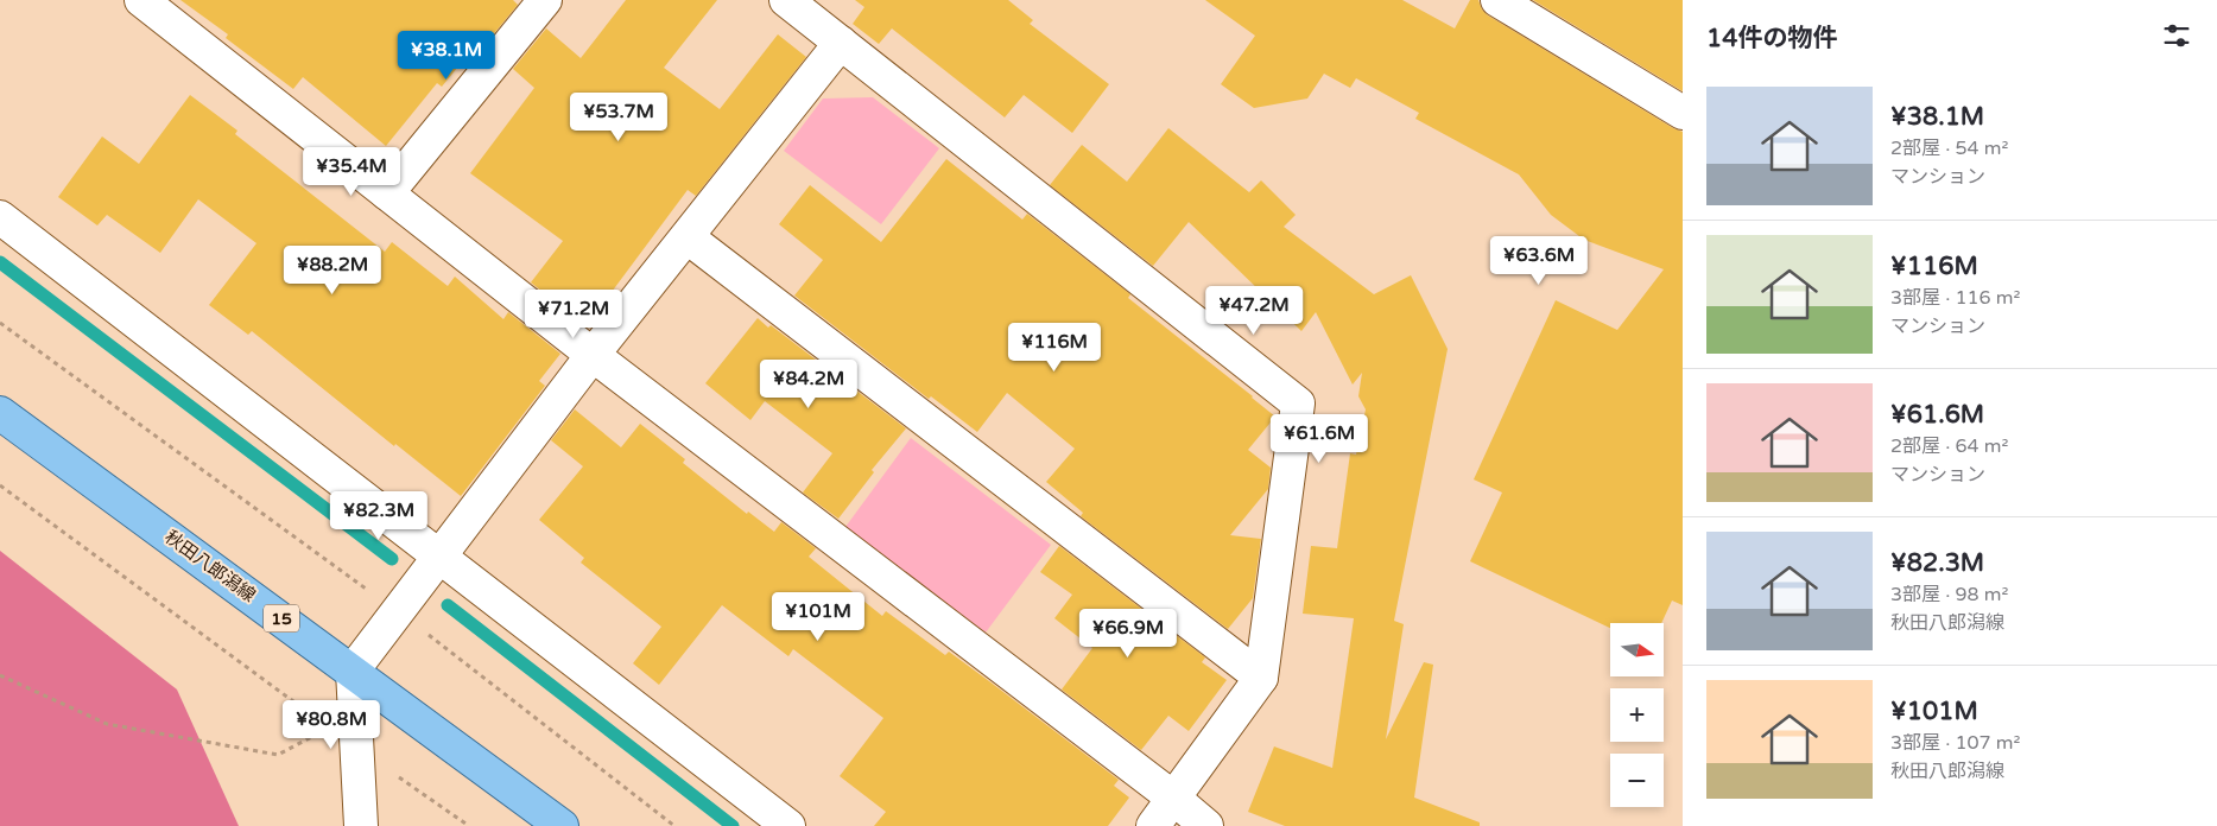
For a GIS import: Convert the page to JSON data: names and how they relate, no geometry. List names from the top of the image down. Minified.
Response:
{"streets":{"main road":["秋田八郎潟線","15"]},"north":"right","page":{"heading":"14件の物件","price":["¥38.1M","¥53.7M","¥35.4M","¥63.6M","¥88.2M","¥47.2M","¥71.2M","¥116M","¥84.2M","¥61.6M","¥82.3M","¥101M","¥66.9M","¥80.8M"],"list":[{"name":"¥38.1M","note":"2部屋 · 54 m² · マンション"},{"name":"¥116M","note":"3部屋 · 116 m² · マンション"},{"name":"¥61.6M","note":"2部屋 · 64 m² · マンション"},{"name":"¥82.3M","note":"3部屋 · 98 m² · 秋田八郎潟線"},{"name":"¥101M","note":"3部屋 · 107 m² · 秋田八郎潟線"}],"map_buttons":["+","−"]}}
